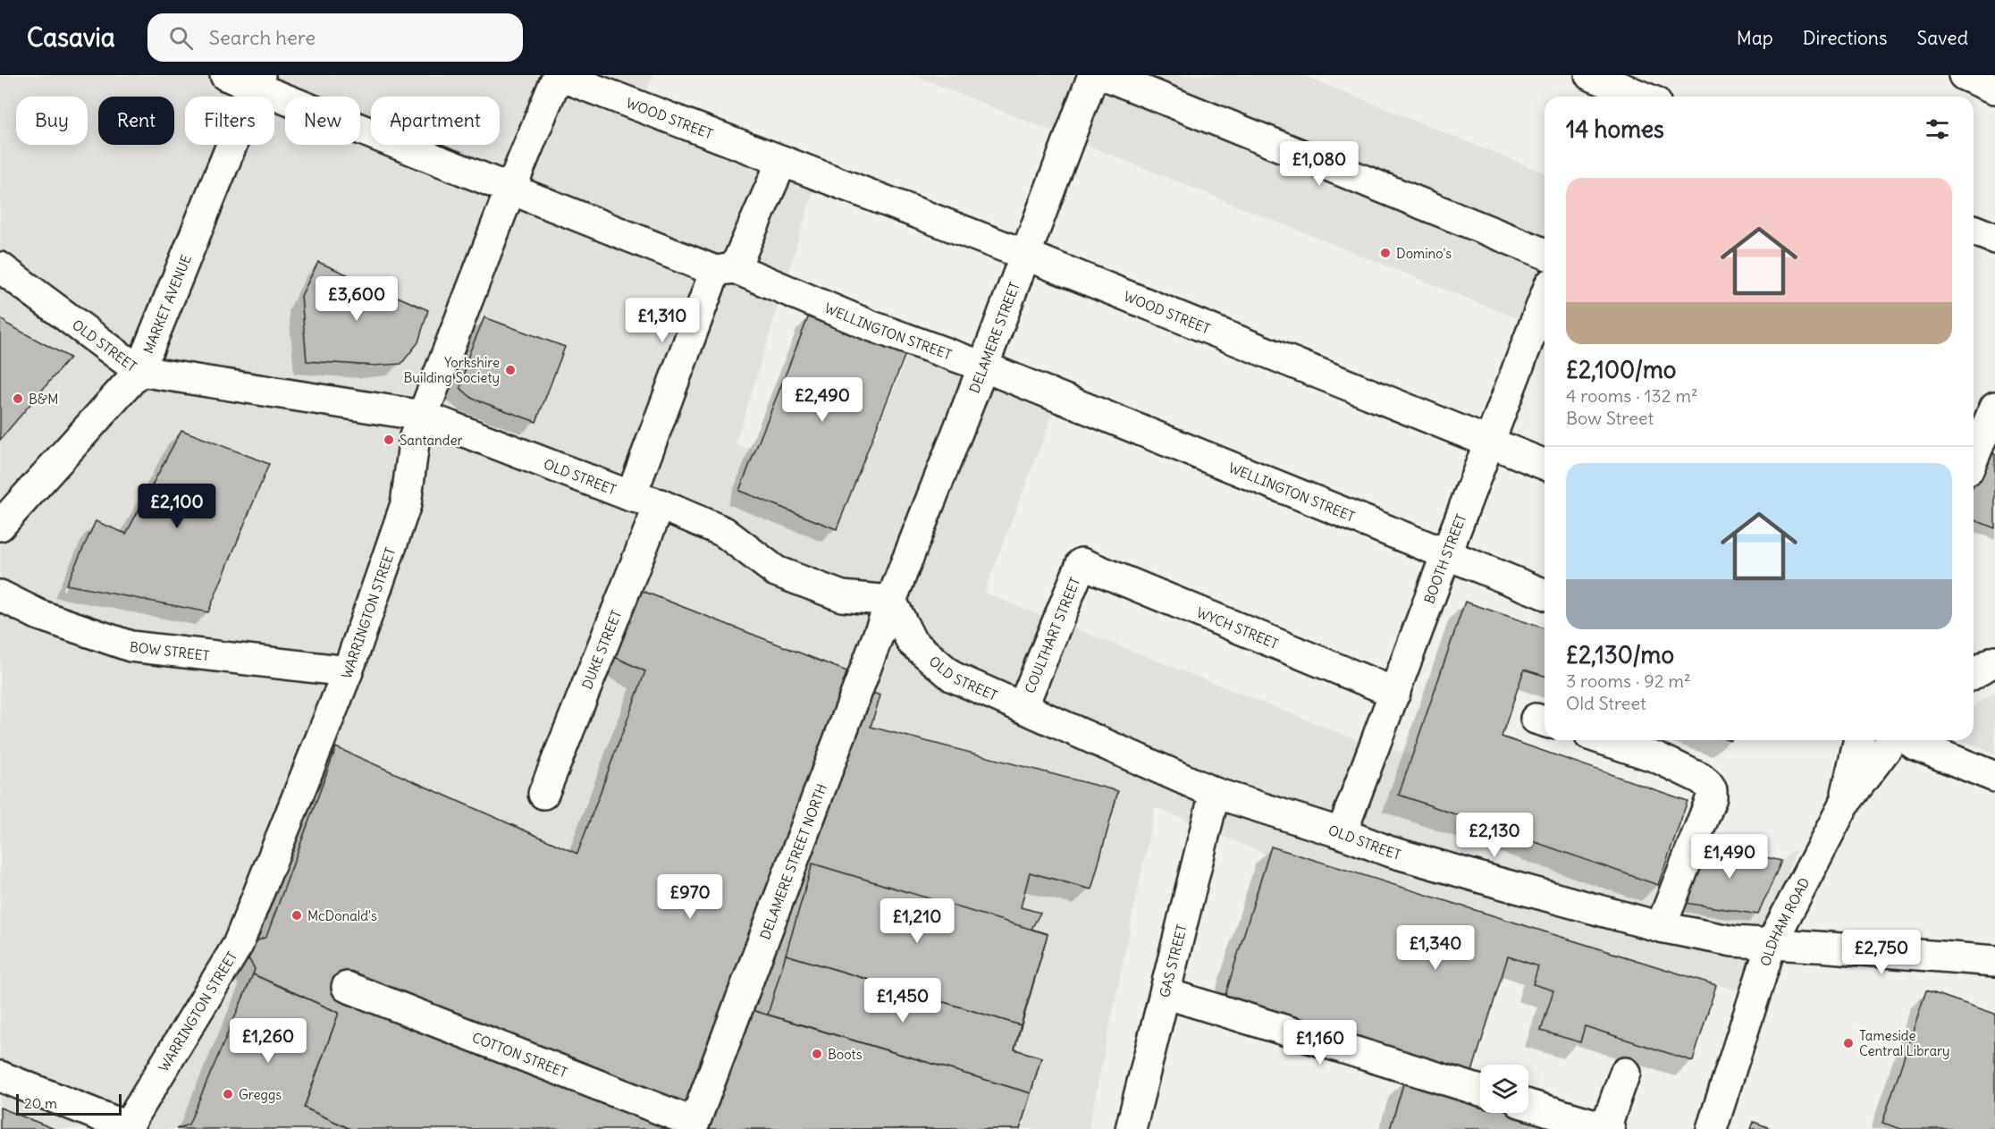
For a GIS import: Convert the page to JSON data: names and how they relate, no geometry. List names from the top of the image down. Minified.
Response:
{"streets":{"main road":["WOOD STREET","MARKET AVENUE","WELLINGTON STREET","DELAMERE STREET","OLD STREET","BOOTH STREET","WARRINGTON STREET","WYCH STREET","COULTHART STREET","DUKE STREET","BOW STREET","DELAMERE STREET NORTH","OLDHAM ROAD","GAS STREET","COTTON STREET"]},"crossings":[["WOOD STREET","DELAMERE STREET"],["WOOD STREET","BOOTH STREET"],["WOOD STREET","WARRINGTON STREET"],["MARKET AVENUE","WELLINGTON STREET"],["MARKET AVENUE","OLD STREET"],["WELLINGTON STREET","DELAMERE STREET"],["WELLINGTON STREET","BOOTH STREET"],["WELLINGTON STREET","WARRINGTON STREET"],["DELAMERE STREET","OLD STREET"],["DELAMERE STREET","DELAMERE STREET NORTH"],["OLD STREET","BOOTH STREET"],["OLD STREET","WARRINGTON STREET"],["OLD STREET","COULTHART STREET"],["OLD STREET","DUKE STREET"],["OLD STREET","DELAMERE STREET NORTH"],["OLD STREET","OLDHAM ROAD"],["OLD STREET","GAS STREET"],["BOOTH STREET","WYCH STREET"],["WARRINGTON STREET","BOW STREET"],["WYCH STREET","COULTHART STREET"],["DELAMERE STREET NORTH","COTTON STREET"]],"places":["Domino's","Yorkshire Building Society","B&M","Santander","McDonald's","Tameside Central Library","Boots","Greggs"],"scale_bar":"20 m","page":{"header":"Casavia","search":"Search here","nav":["Map","Directions","Saved"],"chip":["Buy","Rent","Filters","New","Apartment"],"heading":"14 homes","price":["£1,080","£3,600","£1,310","£2,490","£2,100","£2,130","£1,490","£970","£1,210","£1,340","£2,750","£1,450","£1,260","£1,160"],"list":[{"name":"£2,100/mo","note":"4 rooms · 132 m² · Bow Street"},{"name":"£2,130/mo","note":"3 rooms · 92 m² · Old Street"}],"scale":"20 m"}}
